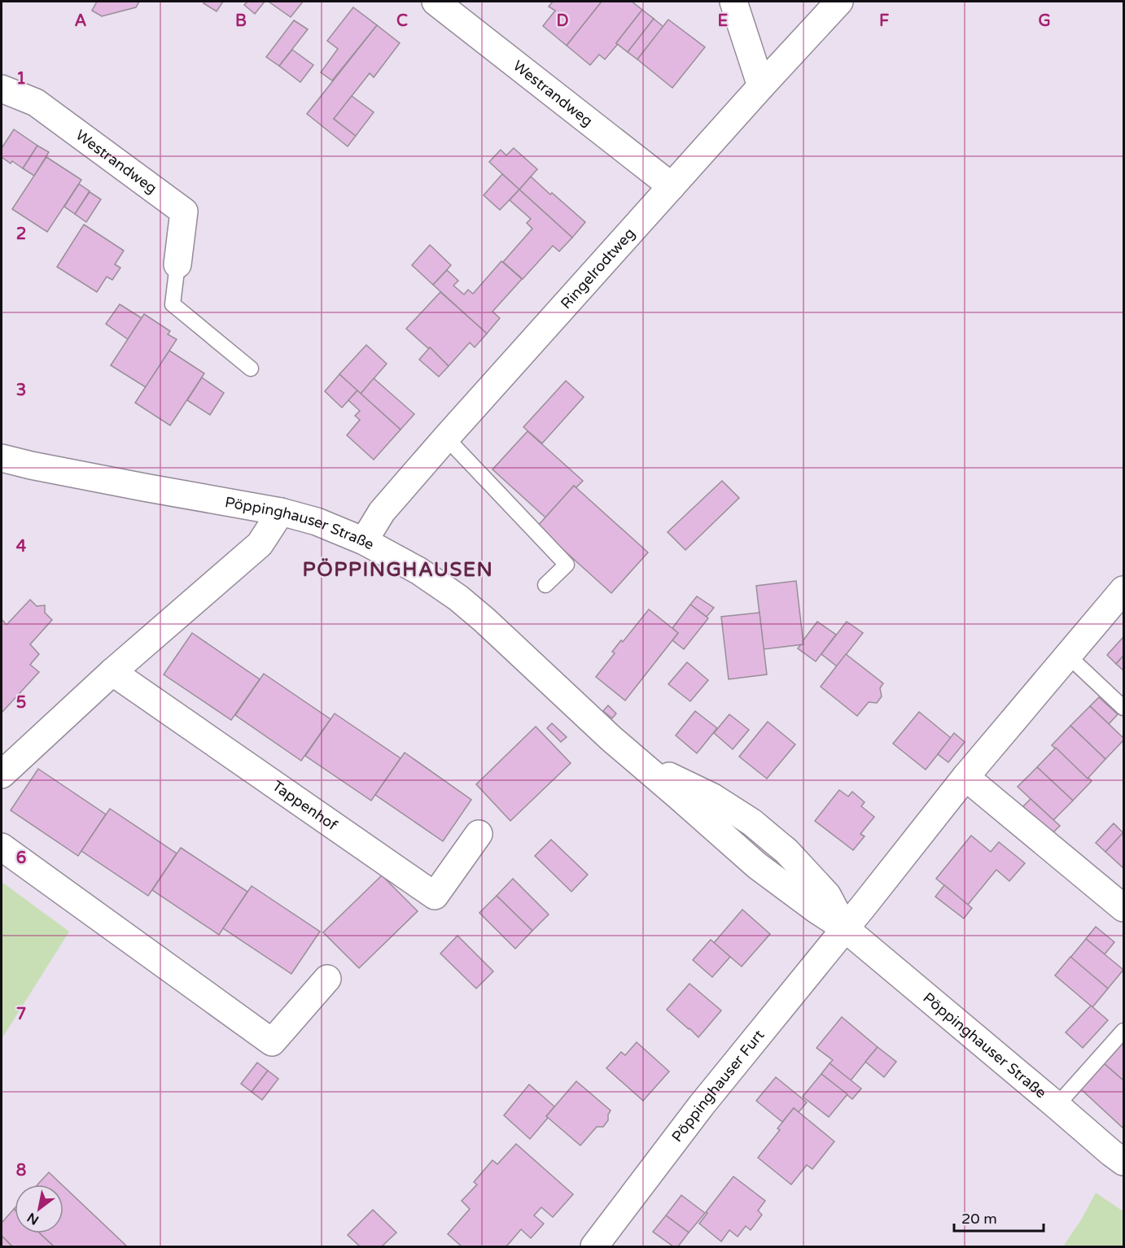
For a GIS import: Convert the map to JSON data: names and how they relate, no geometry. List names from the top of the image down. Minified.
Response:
{"streets":{"street":["Westrandweg","Ringelrodtweg","Pöppinghauser Straße","Tappenhof","Pöppinghauser Furt"]},"crossings":[["Westrandweg","Ringelrodtweg"],["Ringelrodtweg","Pöppinghauser Straße"],["Pöppinghauser Straße","Pöppinghauser Furt"]],"districts":["PÖPPINGHAUSEN"],"scale_bar":"20 m","north":"bottom left","grid":{"columns":["A","B","C","D","E","F","G"],"rows":["1","2","3","4","5","6","7","8"]}}
